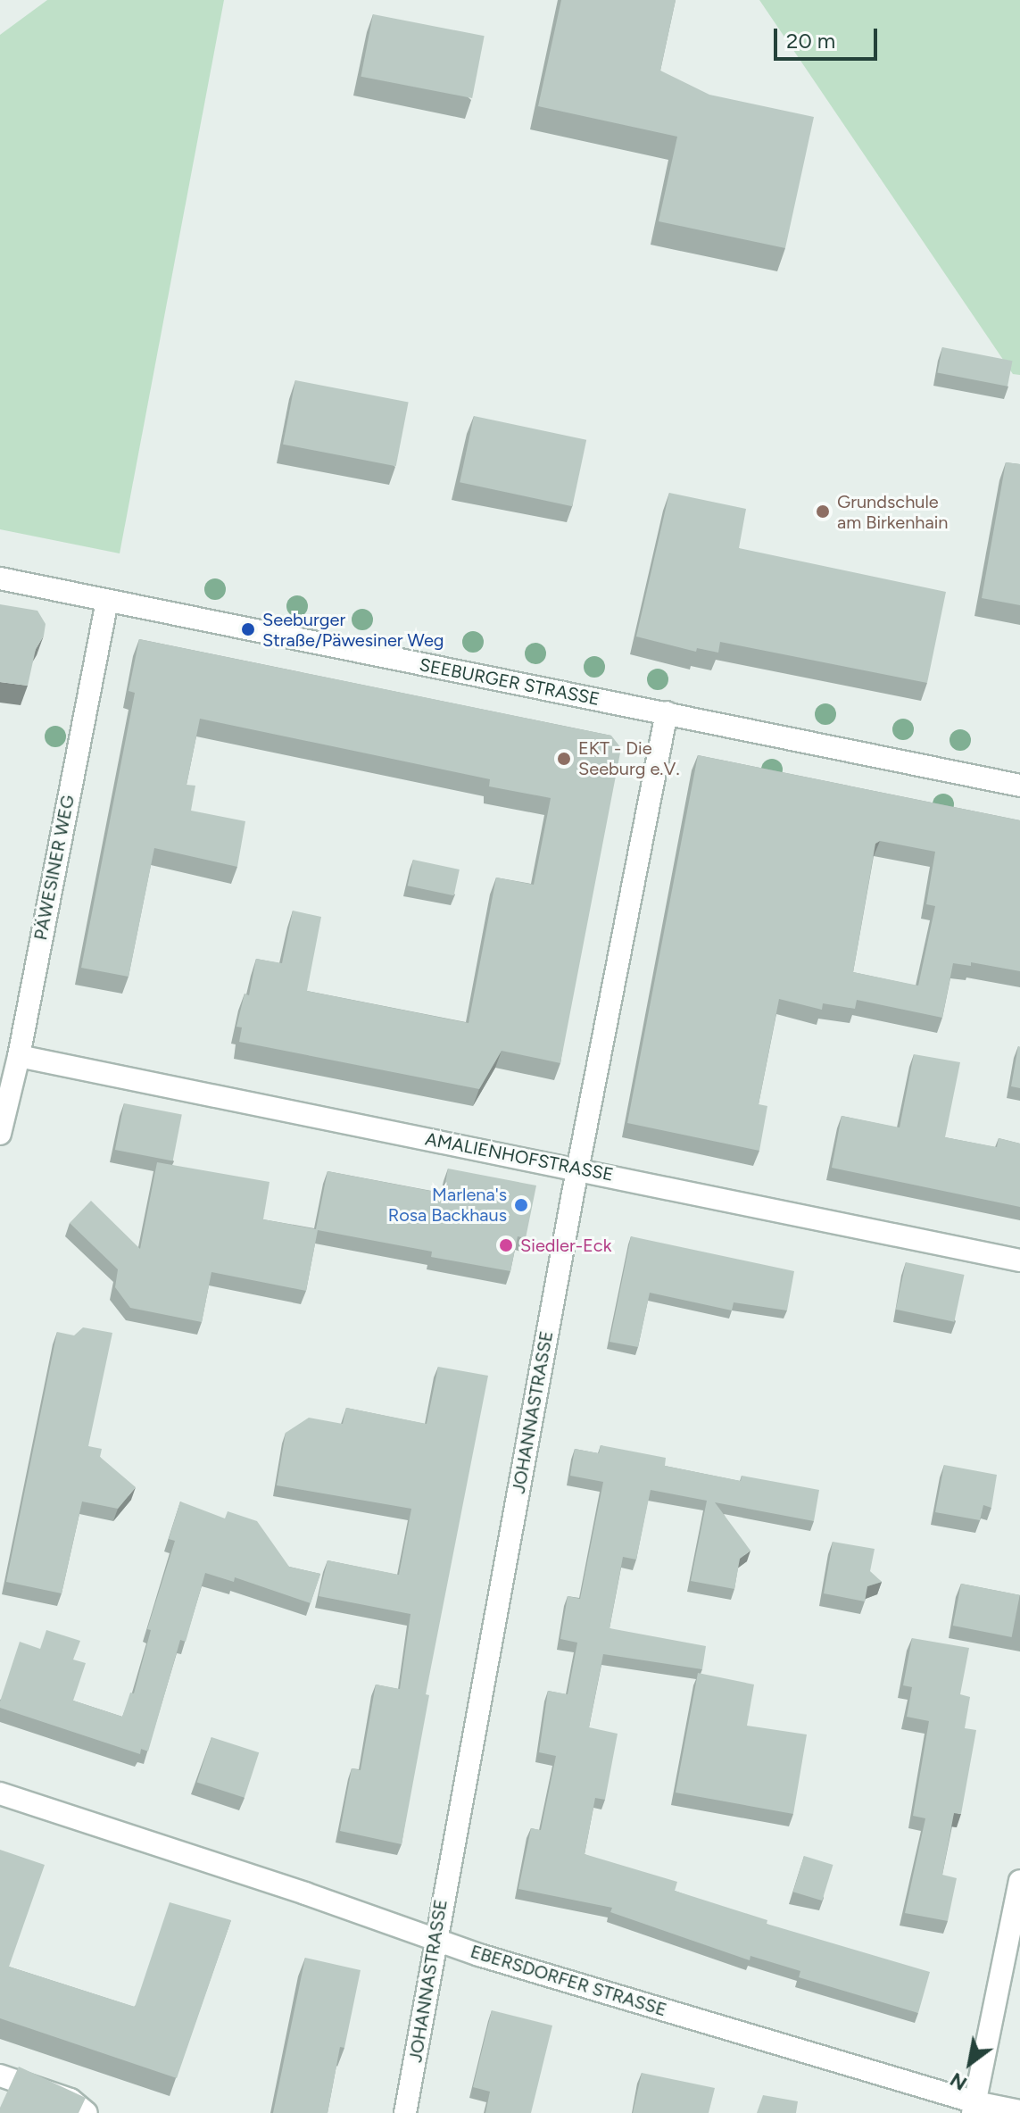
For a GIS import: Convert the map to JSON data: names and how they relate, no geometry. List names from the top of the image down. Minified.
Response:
{"streets":{"street":["SEEBURGER STRASSE","PÄWESINER WEG","AMALIENHOFSTRASSE","JOHANNASTRASSE","EBERSDORFER STRASSE"]},"crossings":[["SEEBURGER STRASSE","PÄWESINER WEG"],["SEEBURGER STRASSE","JOHANNASTRASSE"],["PÄWESINER WEG","AMALIENHOFSTRASSE"],["AMALIENHOFSTRASSE","JOHANNASTRASSE"],["JOHANNASTRASSE","EBERSDORFER STRASSE"]],"places":["Grundschule am Birkenhain","Seeburger Straße/Päwesiner Weg","EKT - Die Seeburg e.V.","Marlena's Rosa Backhaus","Siedler-Eck"],"scale_bar":"20 m","north":"bottom left"}
